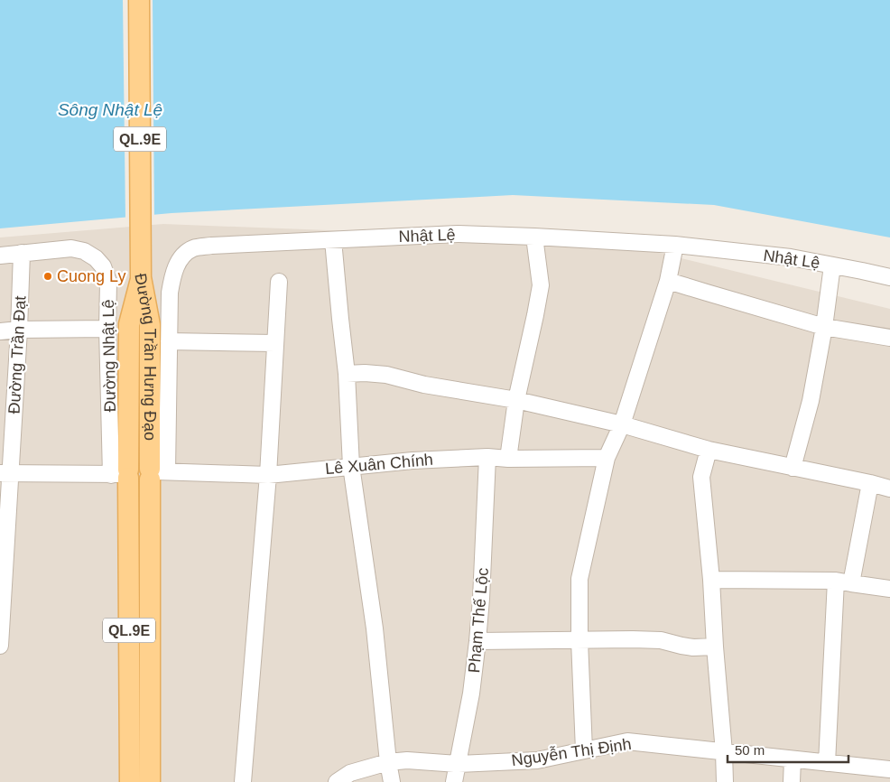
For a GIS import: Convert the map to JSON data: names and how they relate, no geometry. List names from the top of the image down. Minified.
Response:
{"streets":{"main road":["QL.9E","Đường Trần Hưng Đạo"],"street":["Nhật Lệ","Đường Trần Đạt","Đường Nhật Lệ","Lê Xuân Chính","Phạm Thế Lộc","Nguyễn Thị Định"]},"crossings":[["QL.9E","Đường Trần Hưng Đạo"],["Nhật Lệ","Đường Trần Hưng Đạo"],["Nhật Lệ","Lê Xuân Chính"],["Đường Trần Đạt","Đường Nhật Lệ"],["Đường Nhật Lệ","Đường Trần Hưng Đạo"],["Đường Trần Hưng Đạo","Lê Xuân Chính"],["Lê Xuân Chính","Phạm Thế Lộc"],["Phạm Thế Lộc","Nguyễn Thị Định"]],"water":["Sông Nhật Lệ"],"places":["Cuong Ly"],"scale_bar":"50 m"}
